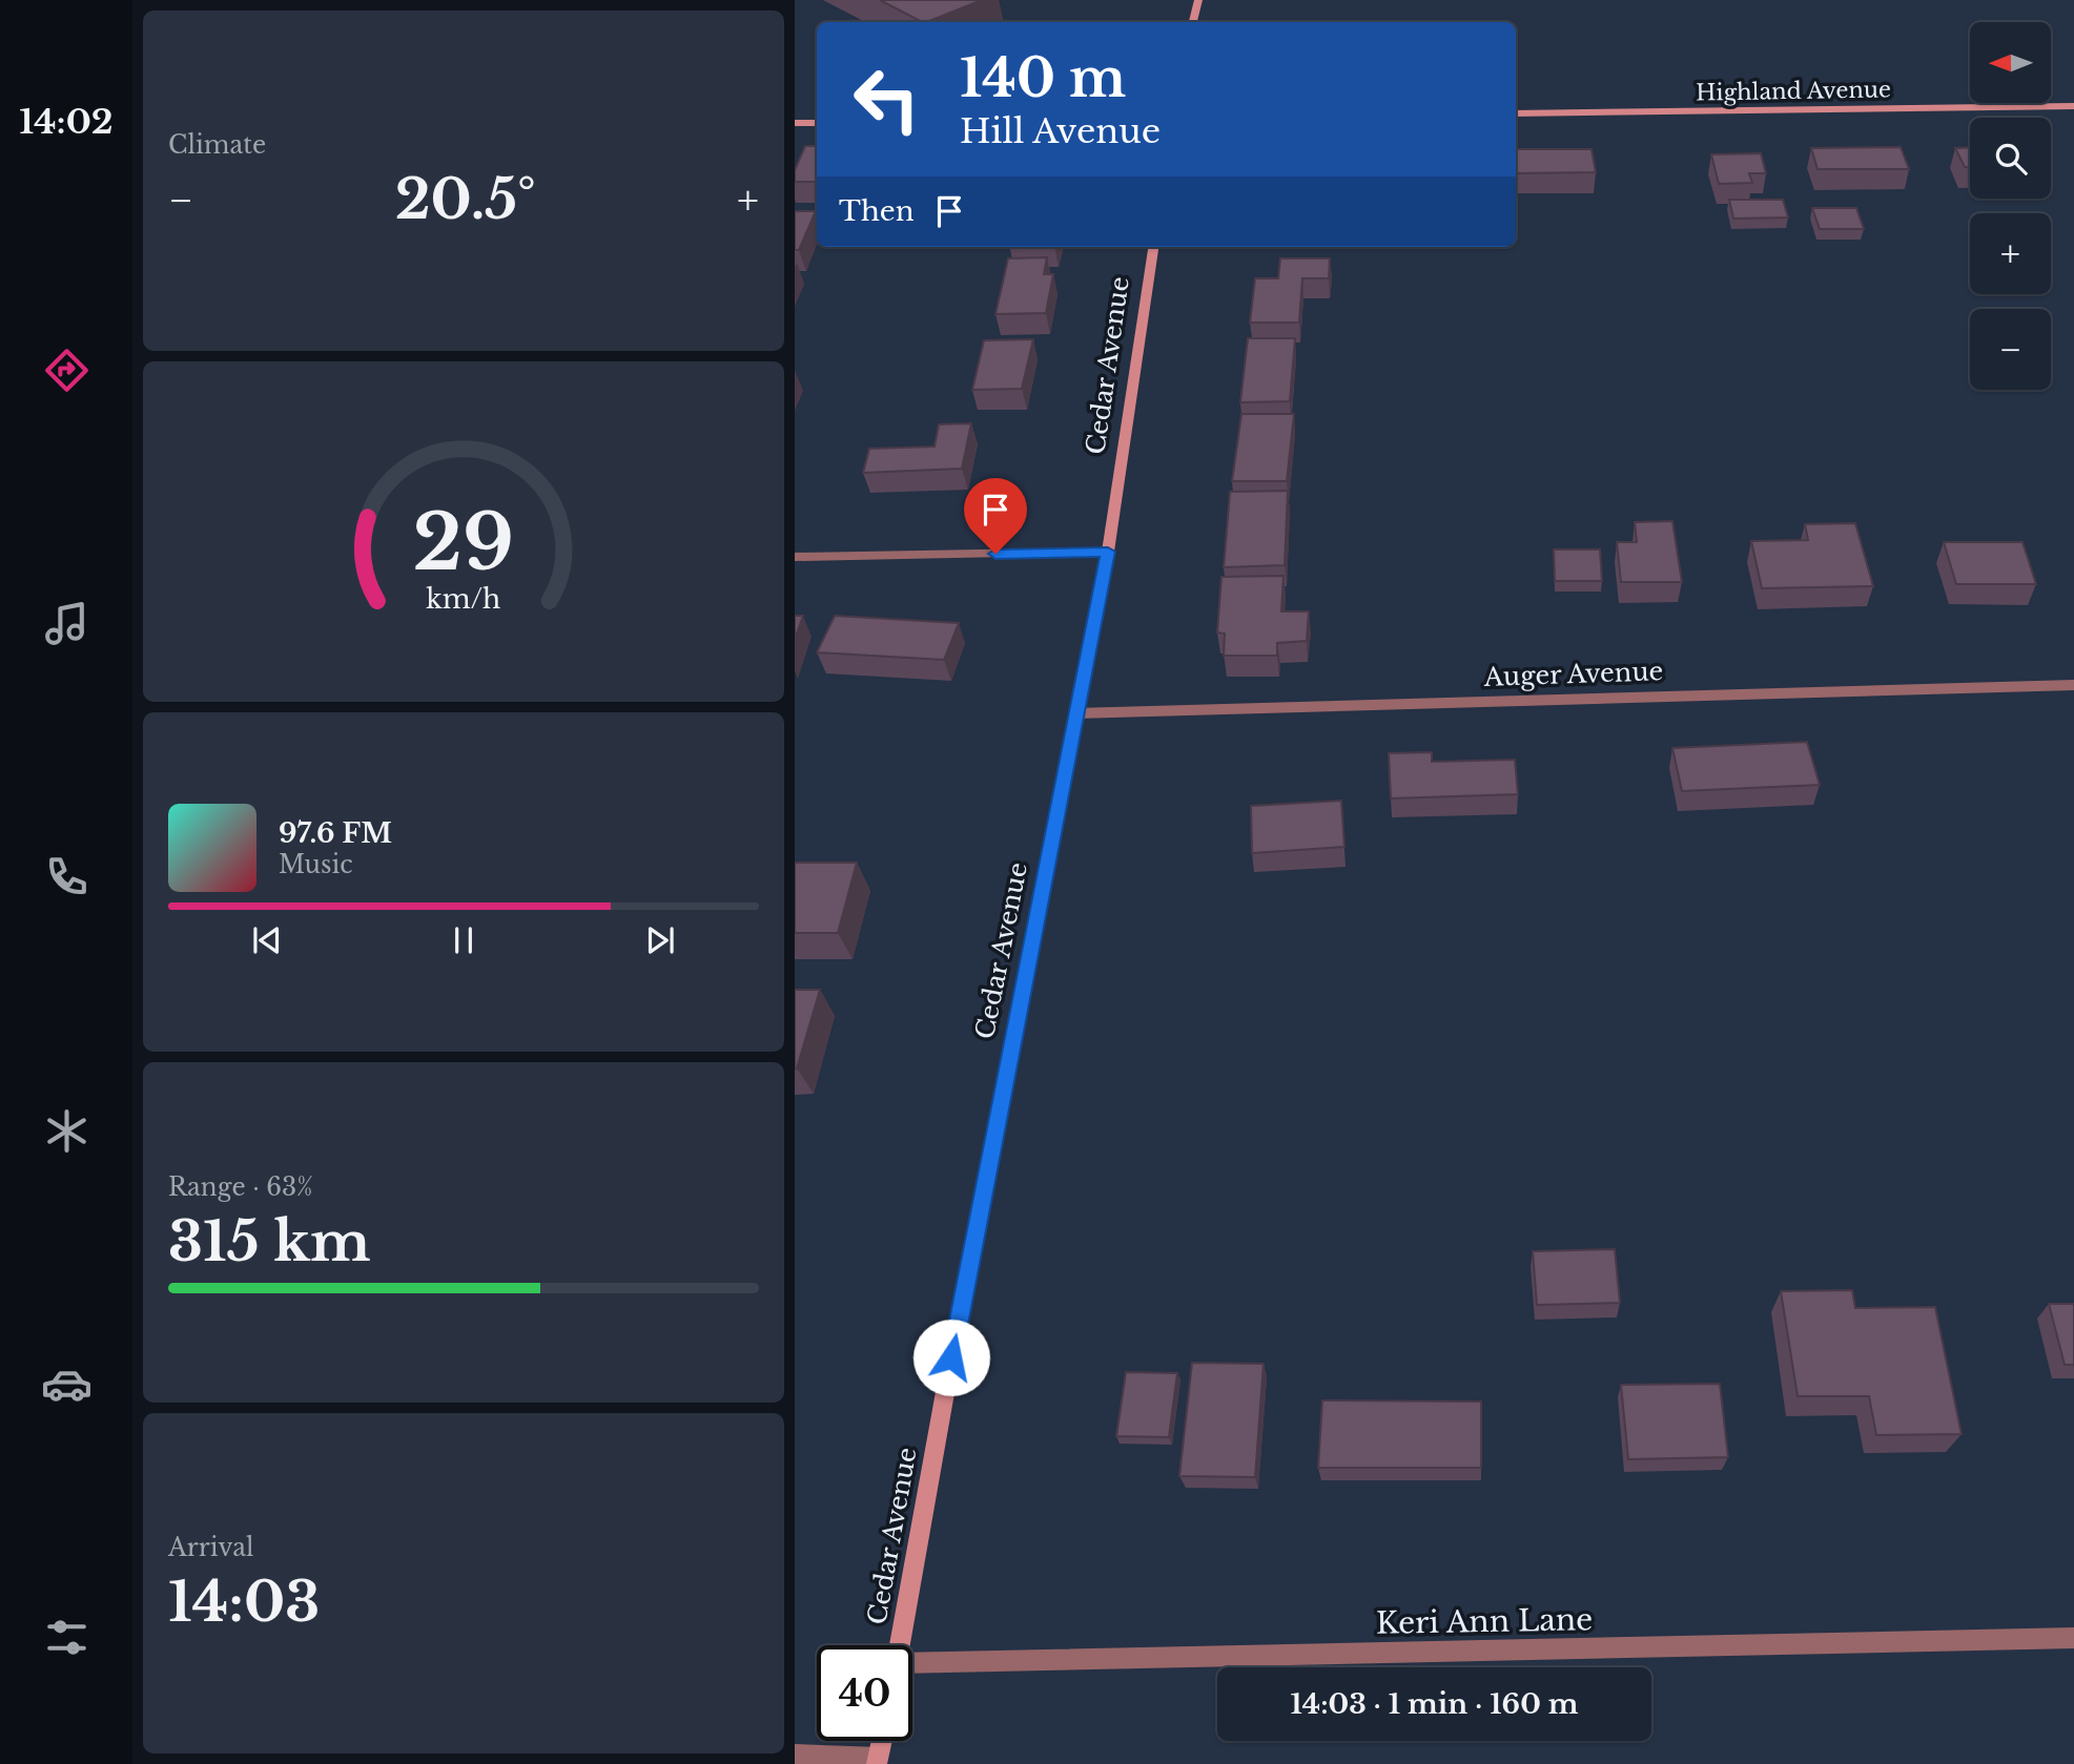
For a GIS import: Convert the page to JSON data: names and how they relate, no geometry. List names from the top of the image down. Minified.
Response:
{"streets":{"street":["Highland Avenue","Cedar Avenue","Auger Avenue","Keri Ann Lane"]},"crossings":[["Cedar Avenue","Auger Avenue"]],"north":"left","page":{"tabs":"14:02","tile":["Climate",["Range · 63%","315 km"],["Arrival","14:03"]],"map_buttons":["+","−"],"turn":["140 m","Hill Avenue"],"heat":["−","20.5°","+"],"then":"Then","song":["97.6 FM","Music"],"limit":"40","trip":"14:03 · 1 min · 160 m","gauge":["29","km/h"]}}
